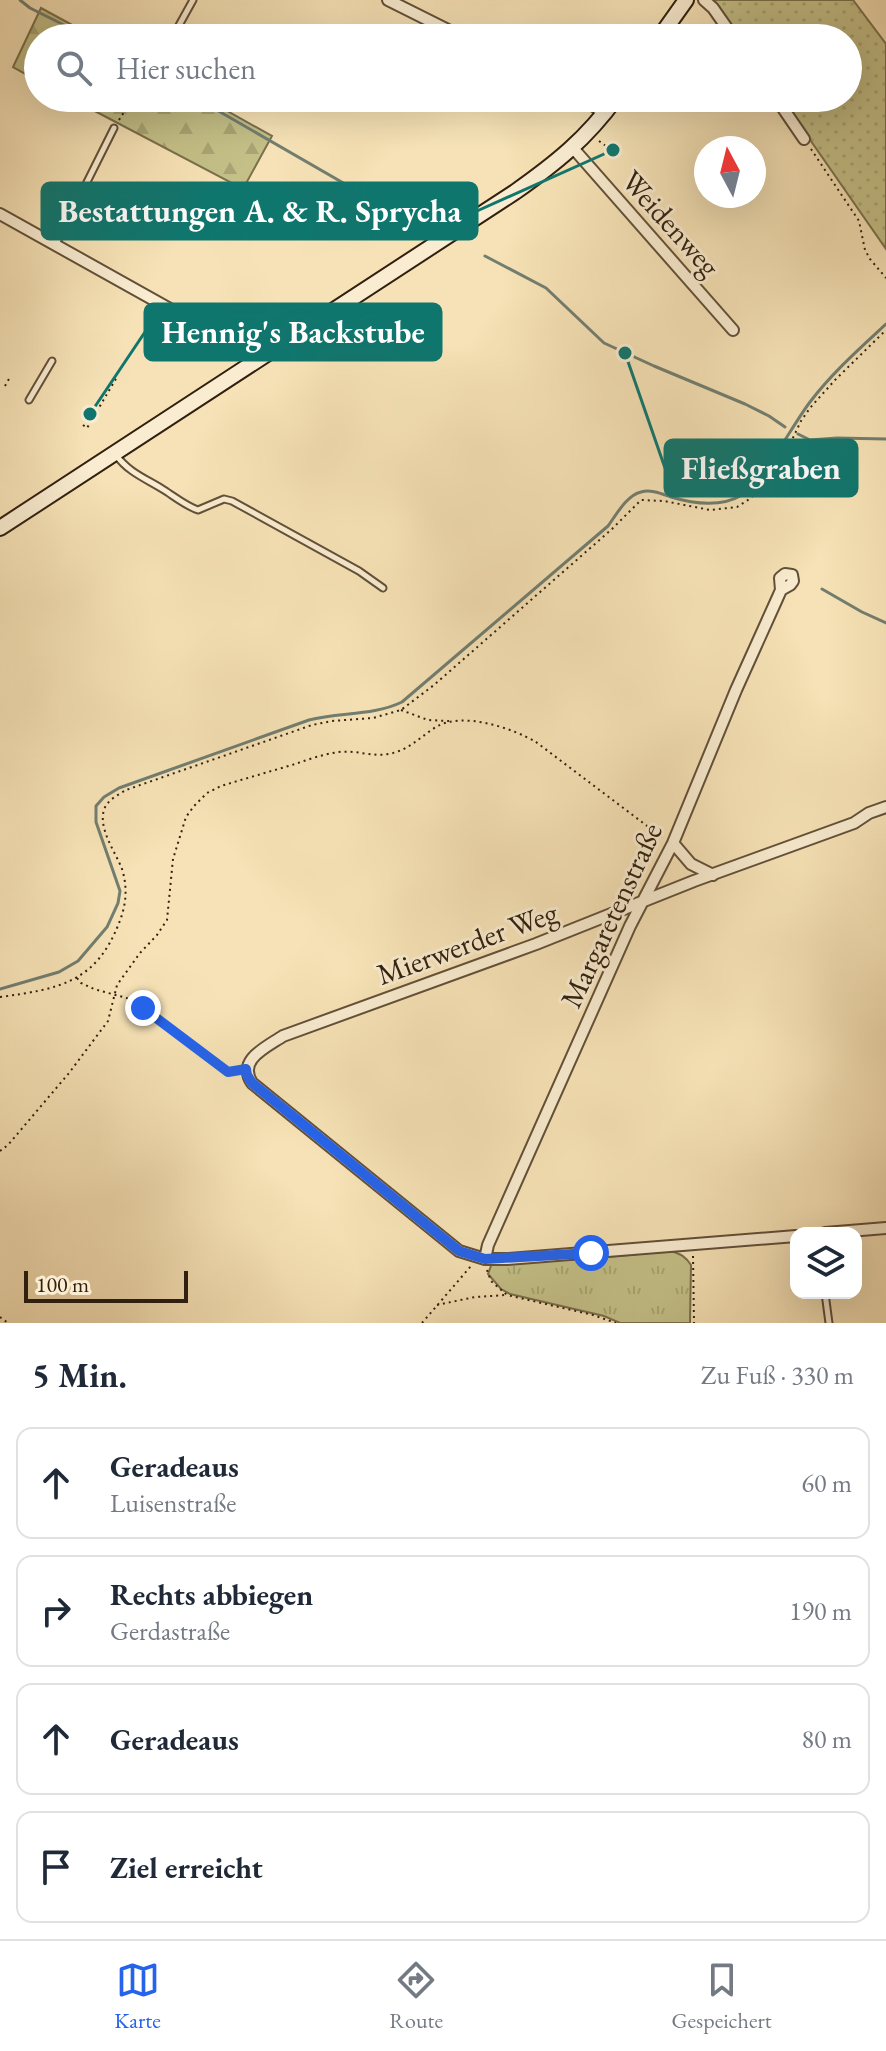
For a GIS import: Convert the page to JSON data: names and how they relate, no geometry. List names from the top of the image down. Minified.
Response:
{"streets":{"street":["Weidenweg","Margaretenstraße","Mierwerder Weg"]},"crossings":[["Margaretenstraße","Mierwerder Weg"]],"places":["Bestattungen A. & R. Sprycha","Fließgraben","Hennig's Backstube"],"scale_bar":"100 m","north":"top","page":{"search":"Hier suchen","scale":"100 m","heading":["5 Min.","Zu Fuß · 330 m"],"list":[["Geradeaus","Luisenstraße","60 m"],["Rechts abbiegen","Gerdastraße","190 m"],["Geradeaus","80 m"],"Ziel erreicht"],"nav":["Karte","Route","Gespeichert"]}}
